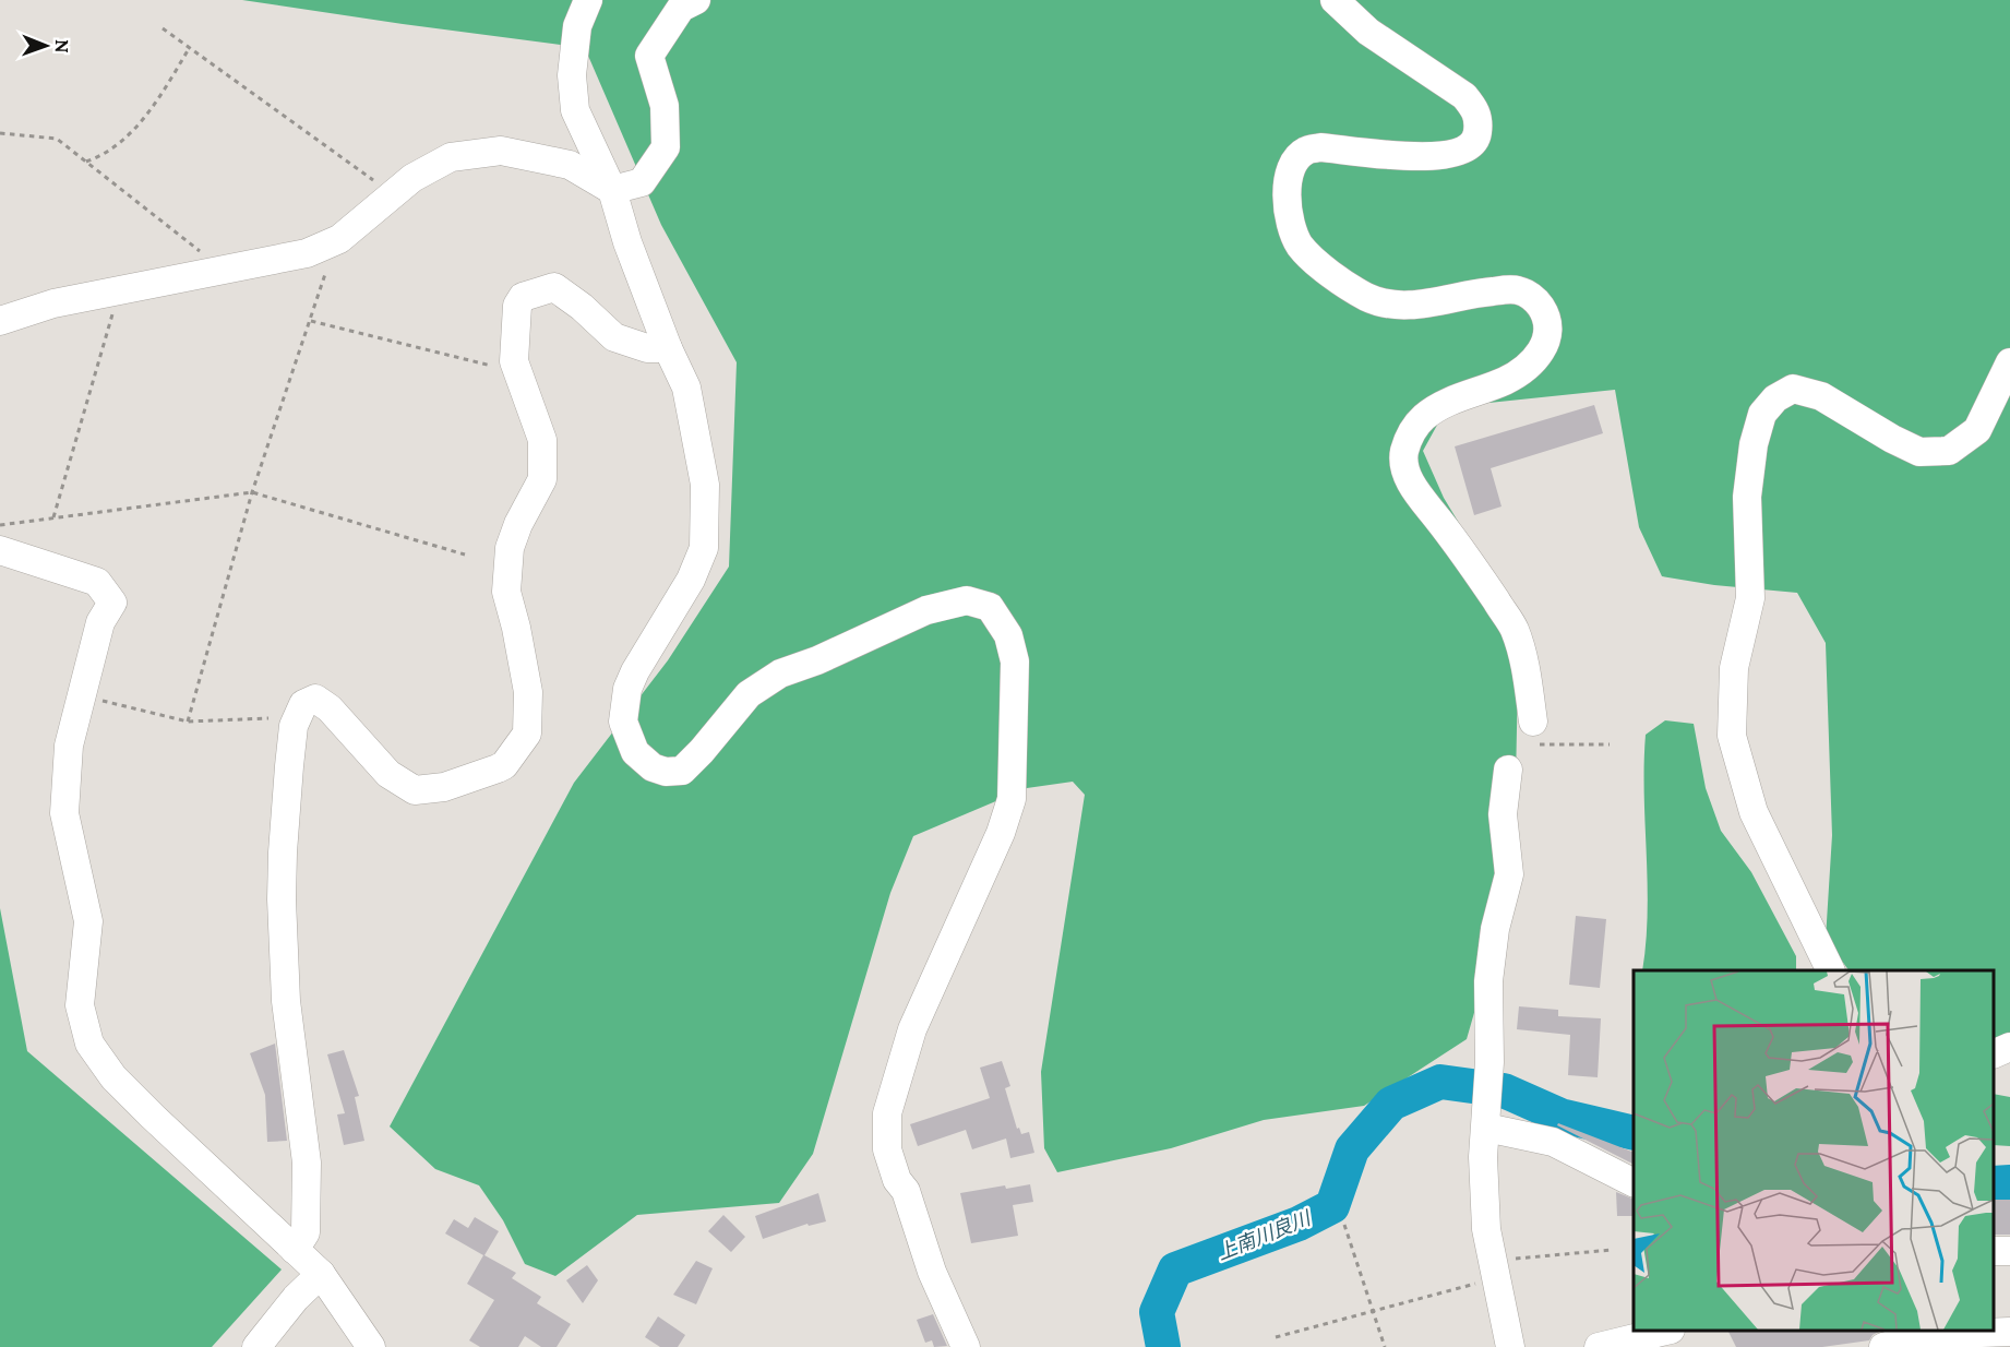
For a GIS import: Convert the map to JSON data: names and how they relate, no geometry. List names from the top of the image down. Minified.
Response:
{"water":["上南川良川"],"north":"right"}
